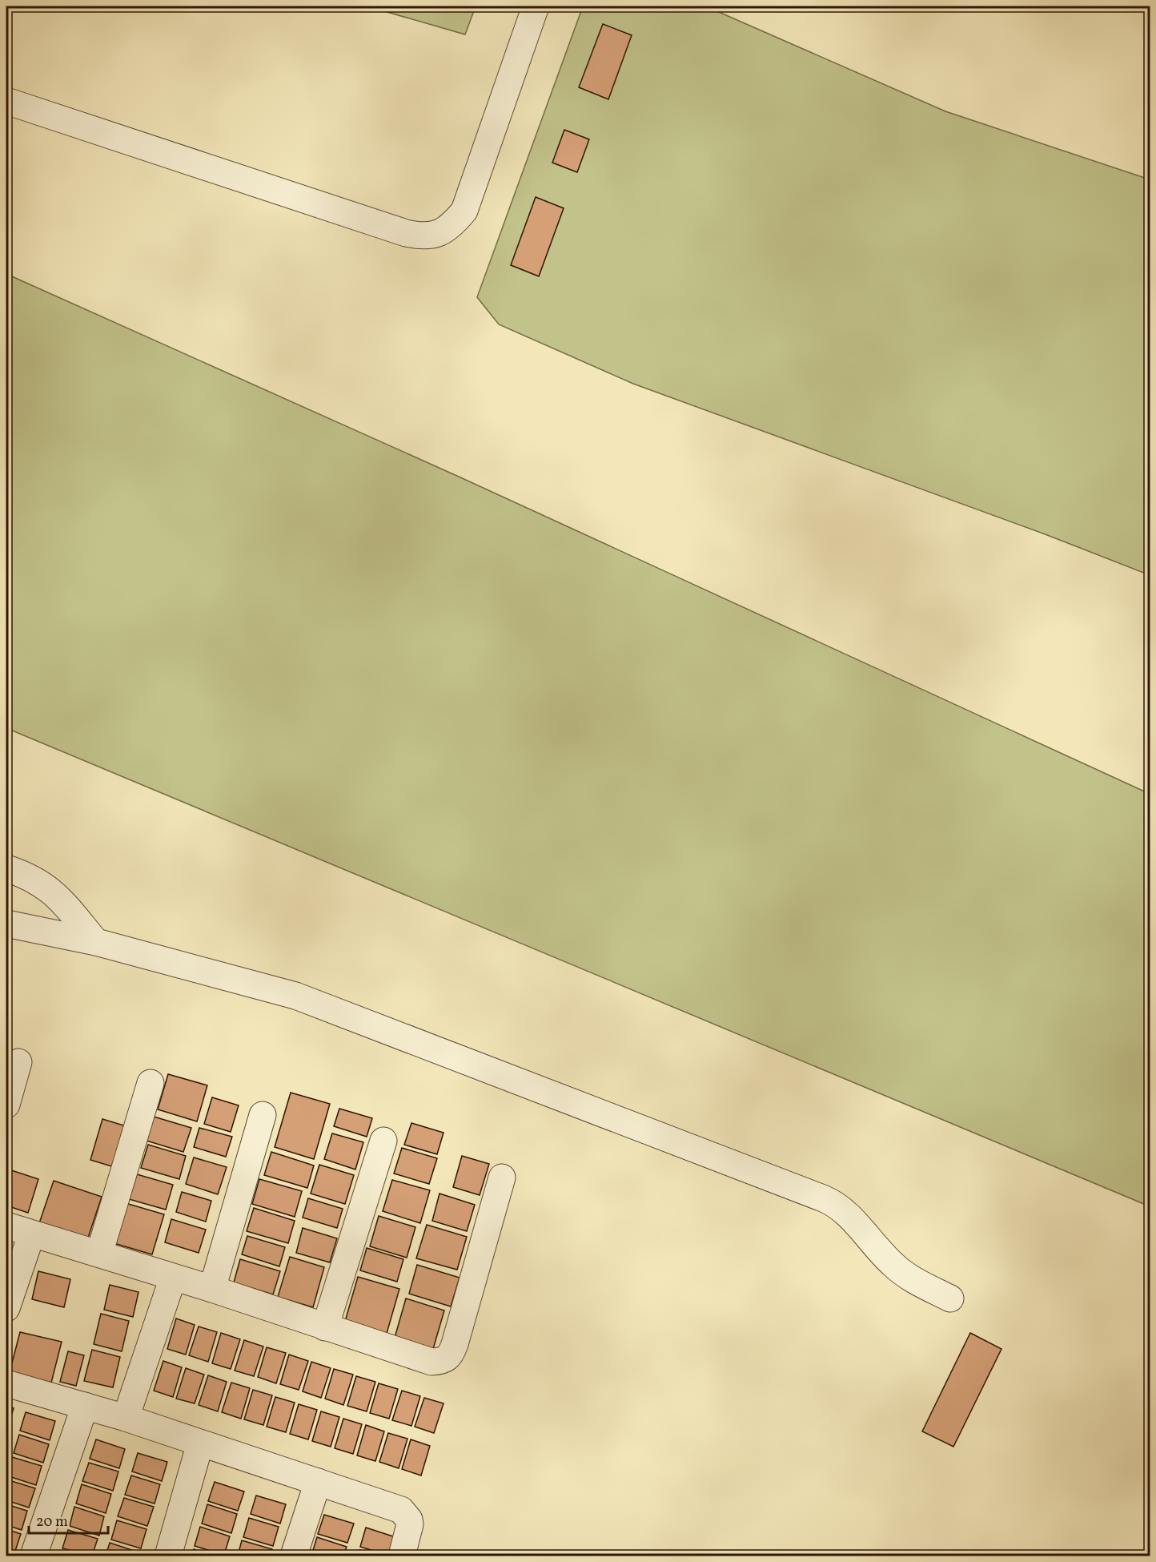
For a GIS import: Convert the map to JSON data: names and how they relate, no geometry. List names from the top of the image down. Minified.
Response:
{"scale_bar":"20 m"}
